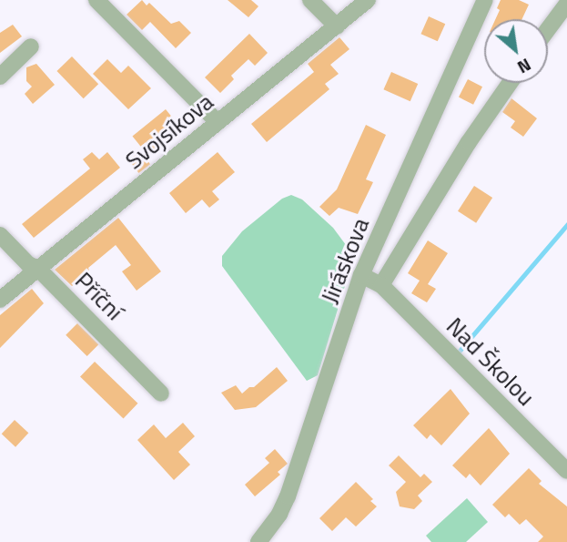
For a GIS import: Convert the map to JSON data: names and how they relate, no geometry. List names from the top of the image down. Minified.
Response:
{"streets":{"street":["Svojsíkova","Jiráskova","Příční","Nad Školou"]},"crossings":[["Svojsíkova","Příční"],["Jiráskova","Nad Školou"]],"north":"bottom right"}
